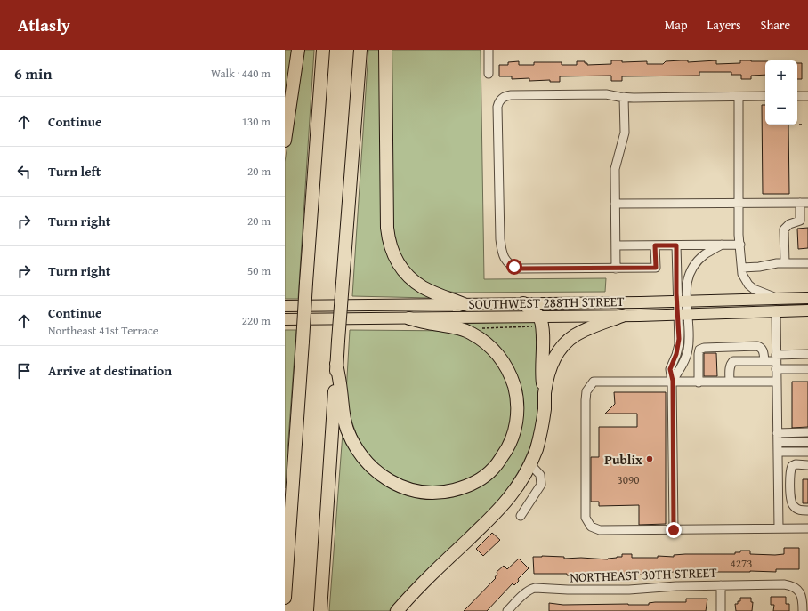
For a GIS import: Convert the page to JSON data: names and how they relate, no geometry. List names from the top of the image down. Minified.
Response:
{"streets":{"main road":["SOUTHWEST 288TH STREET"],"street":["NORTHEAST 30TH STREET"]},"places":["Publix"],"house_numbers":["3090","4273"],"page":{"header":"Atlasly","nav":["Map","Layers","Share"],"heading":["6 min","Walk · 440 m"],"map_buttons":["+","−"],"list":[["Continue","130 m"],["Turn left","20 m"],["Turn right","20 m"],["Turn right","50 m"],["Continue","Northeast 41st Terrace","220 m"],"Arrive at destination"]}}
